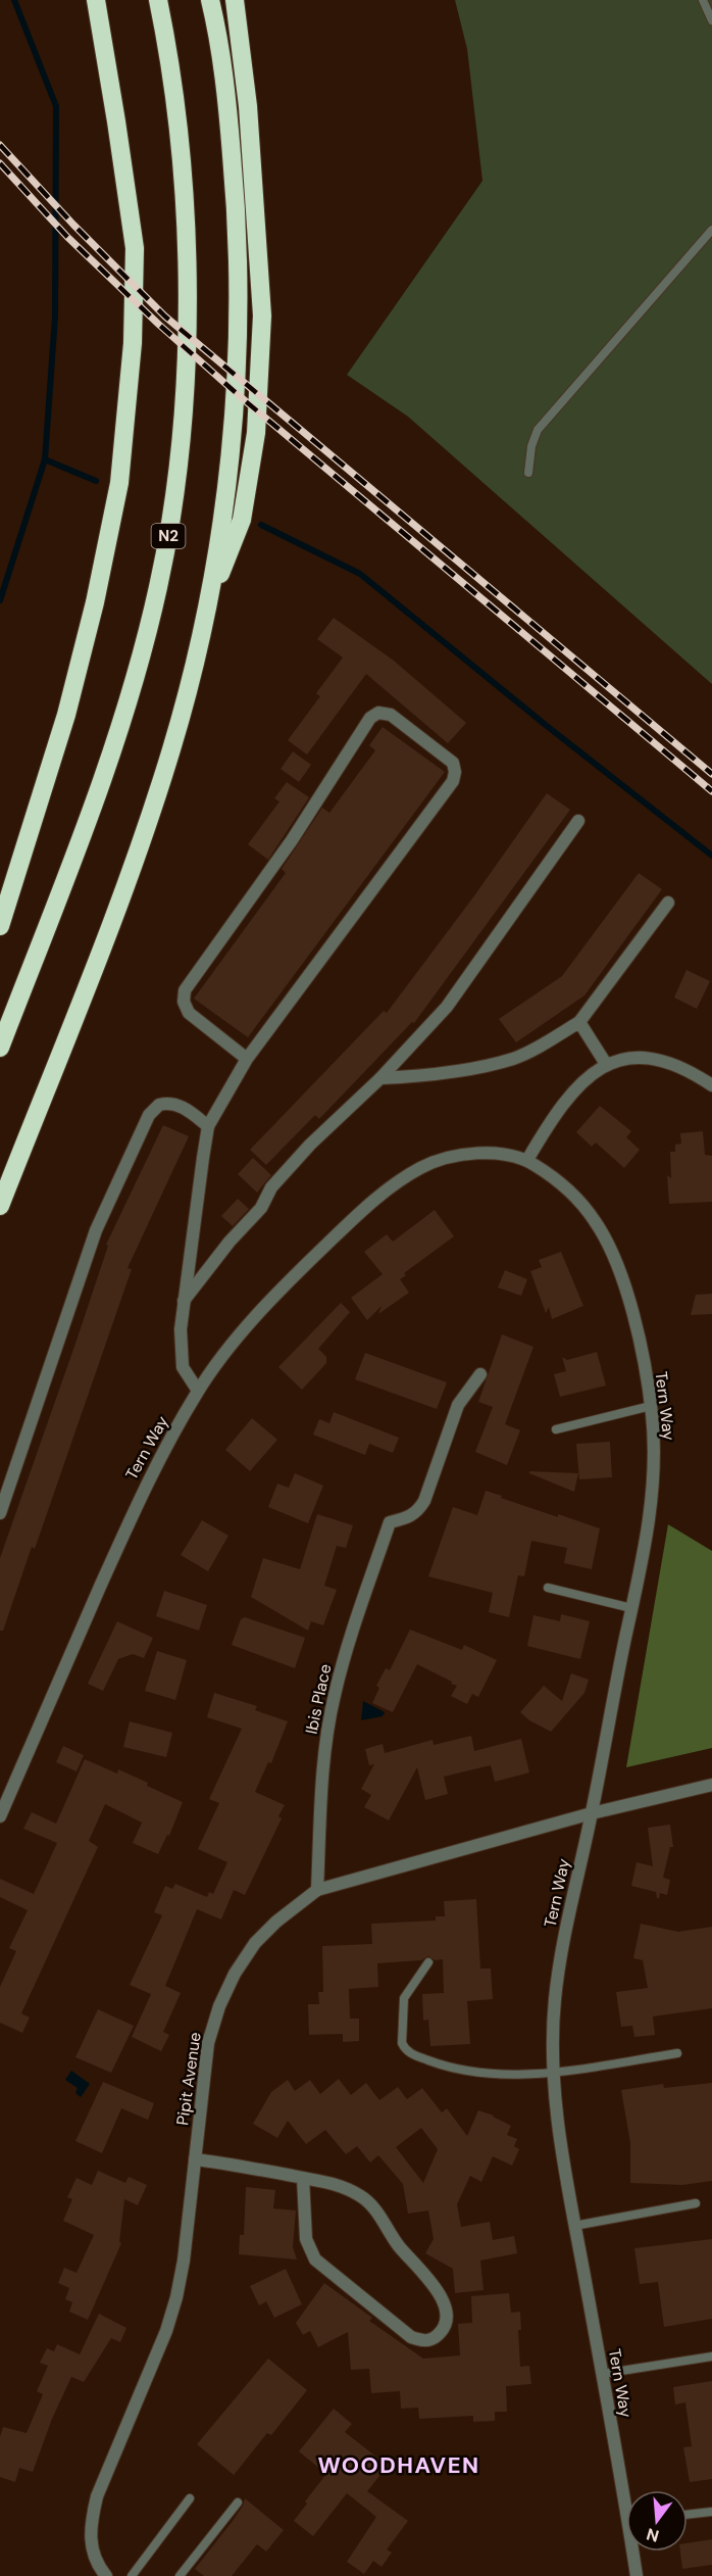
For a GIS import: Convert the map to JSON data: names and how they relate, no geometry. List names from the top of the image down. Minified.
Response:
{"streets":{"highway":["N2"],"street":["Tern Way","Ibis Place","Pipit Avenue"]},"crossings":[["Tern Way","Pipit Avenue"],["Ibis Place","Pipit Avenue"]],"districts":["WOODHAVEN"],"north":"bottom"}
